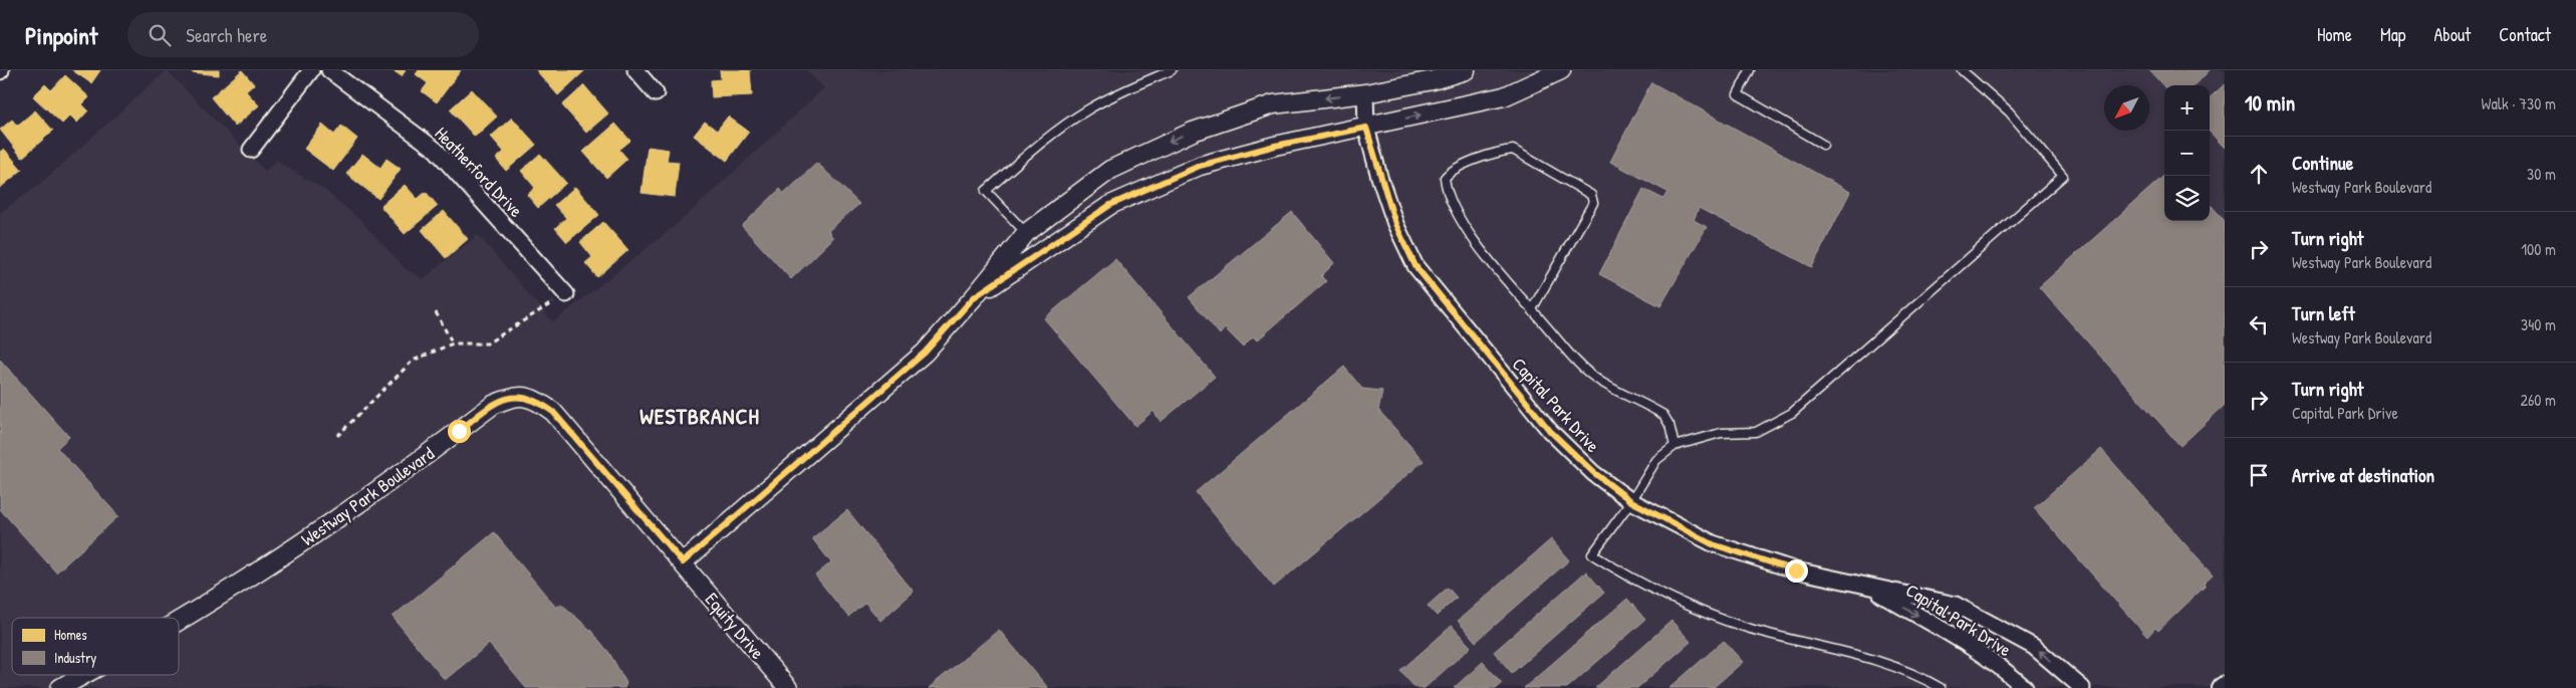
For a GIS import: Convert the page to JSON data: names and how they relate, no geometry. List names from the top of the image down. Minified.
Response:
{"streets":{"street":["Heatherford Drive","Capital Park Drive","Westway Park Boulevard","Equity Drive"]},"crossings":[["Westway Park Boulevard","Equity Drive"]],"districts":["WESTBRANCH"],"legend":["Homes","Industry"],"north":"bottom left","page":{"header":"Pinpoint","search":"Search here","nav":["Home","Map","About","Contact"],"heading":["10 min","Walk · 730 m"],"map_buttons":["+","−"],"list":[["Continue","Westway Park Boulevard","30 m"],["Turn right","Westway Park Boulevard","100 m"],["Turn left","Westway Park Boulevard","340 m"],["Turn right","Capital Park Drive","260 m"],"Arrive at destination"]}}
